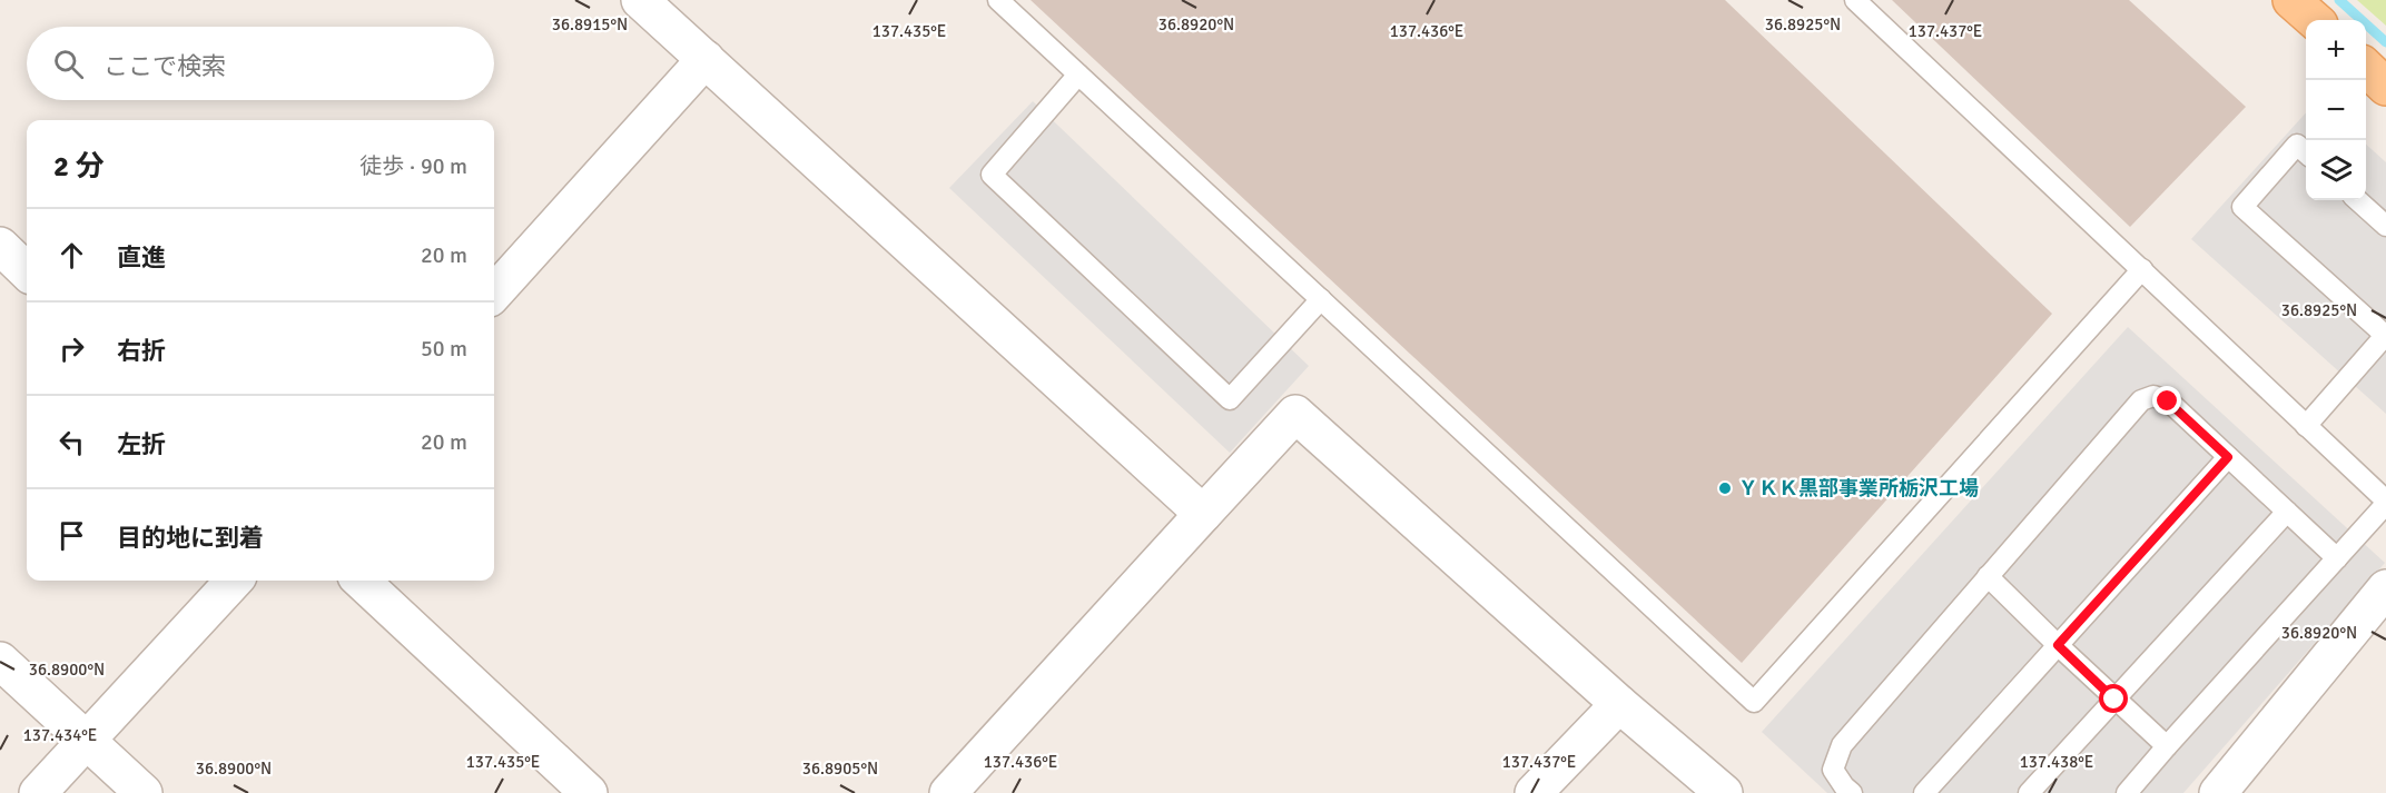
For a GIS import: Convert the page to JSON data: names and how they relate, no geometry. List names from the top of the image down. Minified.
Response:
{"places":["ＹＫＫ黒部事業所栃沢工場"],"page":{"map_buttons":["+","−"],"search":"ここで検索","heading":["2 分","徒歩 · 90 m"],"list":[["直進","20 m"],["右折","50 m"],["左折","20 m"],"目的地に到着"]},"coordinates":["36.8915°N","36.8920°N","36.8925°N","137.435°E","137.436°E","137.437°E","36.8900°N","137.434°E","137.438°E","36.8905°N"]}
